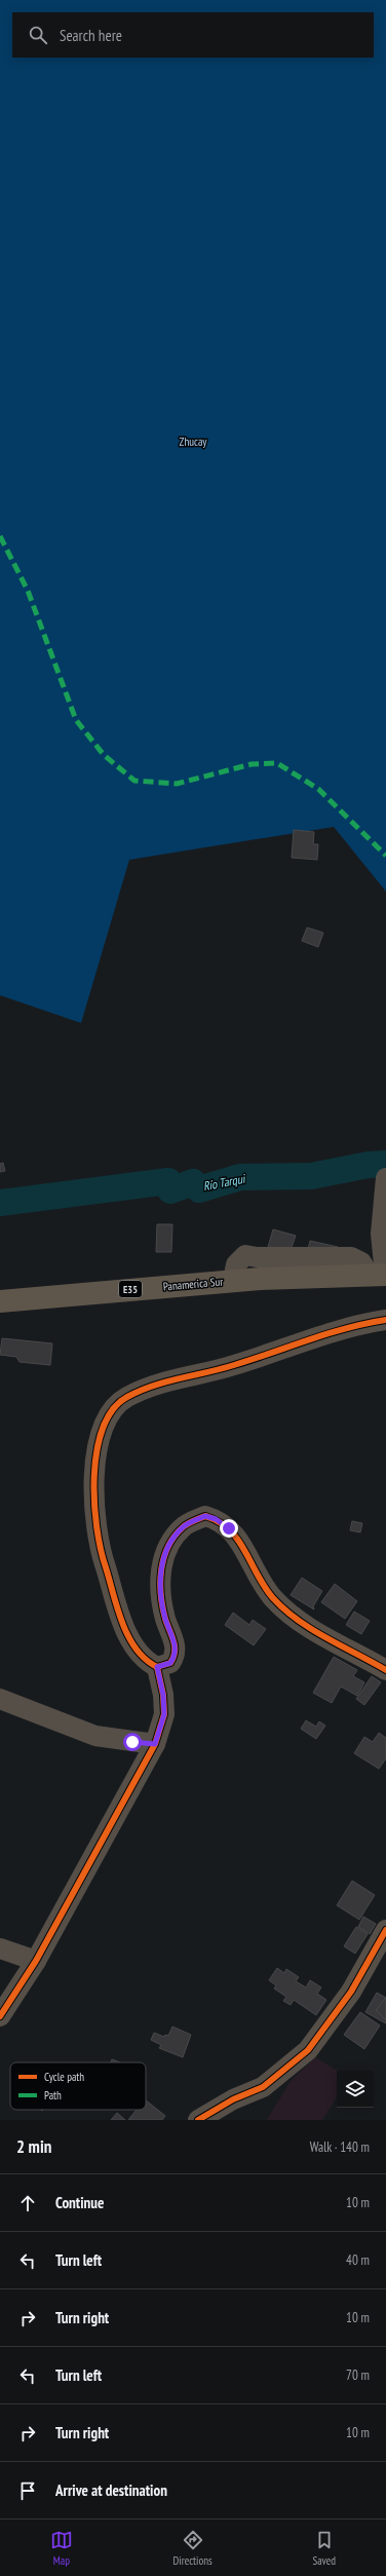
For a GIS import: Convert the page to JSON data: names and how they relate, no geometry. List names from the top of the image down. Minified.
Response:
{"streets":{"highway":["Panamerica Sur","E35"]},"water":["Río Tarqui"],"parks":["Zhucay"],"legend":["Cycle path","Path"],"page":{"search":"Search here","heading":["2 min","Walk · 140 m"],"list":[["Continue","10 m"],["Turn left","40 m"],["Turn right","10 m"],["Turn left","70 m"],["Turn right","10 m"],"Arrive at destination"],"nav":["Map","Directions","Saved"]}}
